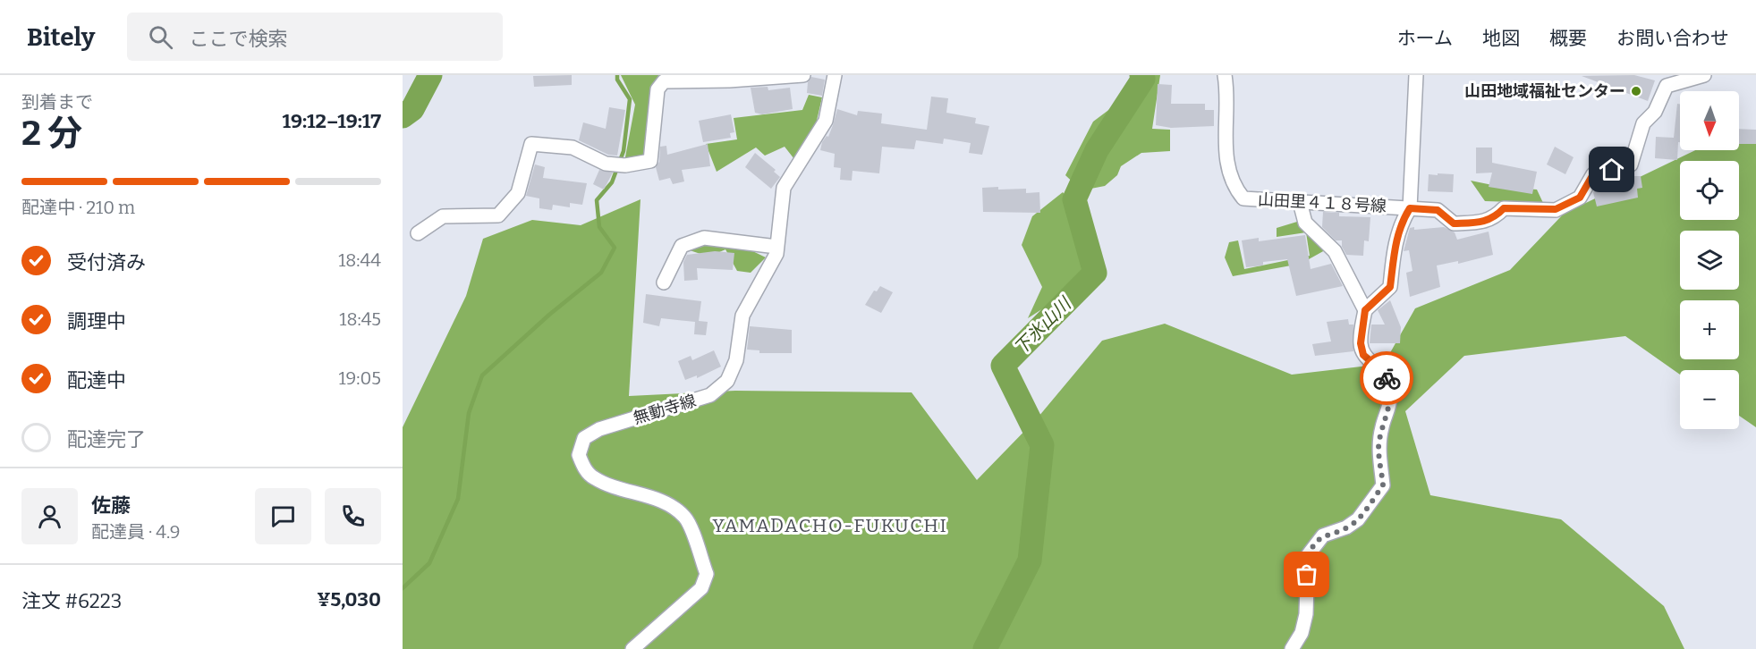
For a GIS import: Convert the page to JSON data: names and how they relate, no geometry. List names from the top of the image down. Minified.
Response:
{"streets":{"street":["山田里４１８号線","無動寺線"]},"districts":["YAMADACHO-FUKUCHI"],"water":["下氷山川"],"places":["山田地域福祉センター"],"north":"bottom","page":{"header":"Bitely","search":"ここで検索","nav":["ホーム","地図","概要","お問い合わせ"],"heading":["2 分","到着まで","19:12–19:17"],"panel":["佐藤","配達員 · 4.9","注文 #6223","¥5,030"],"map_buttons":["+","−"],"bar":"配達中 · 210 m","list":[["受付済み","18:44"],["調理中","18:45"],["配達中","19:05"],"配達完了"]}}
